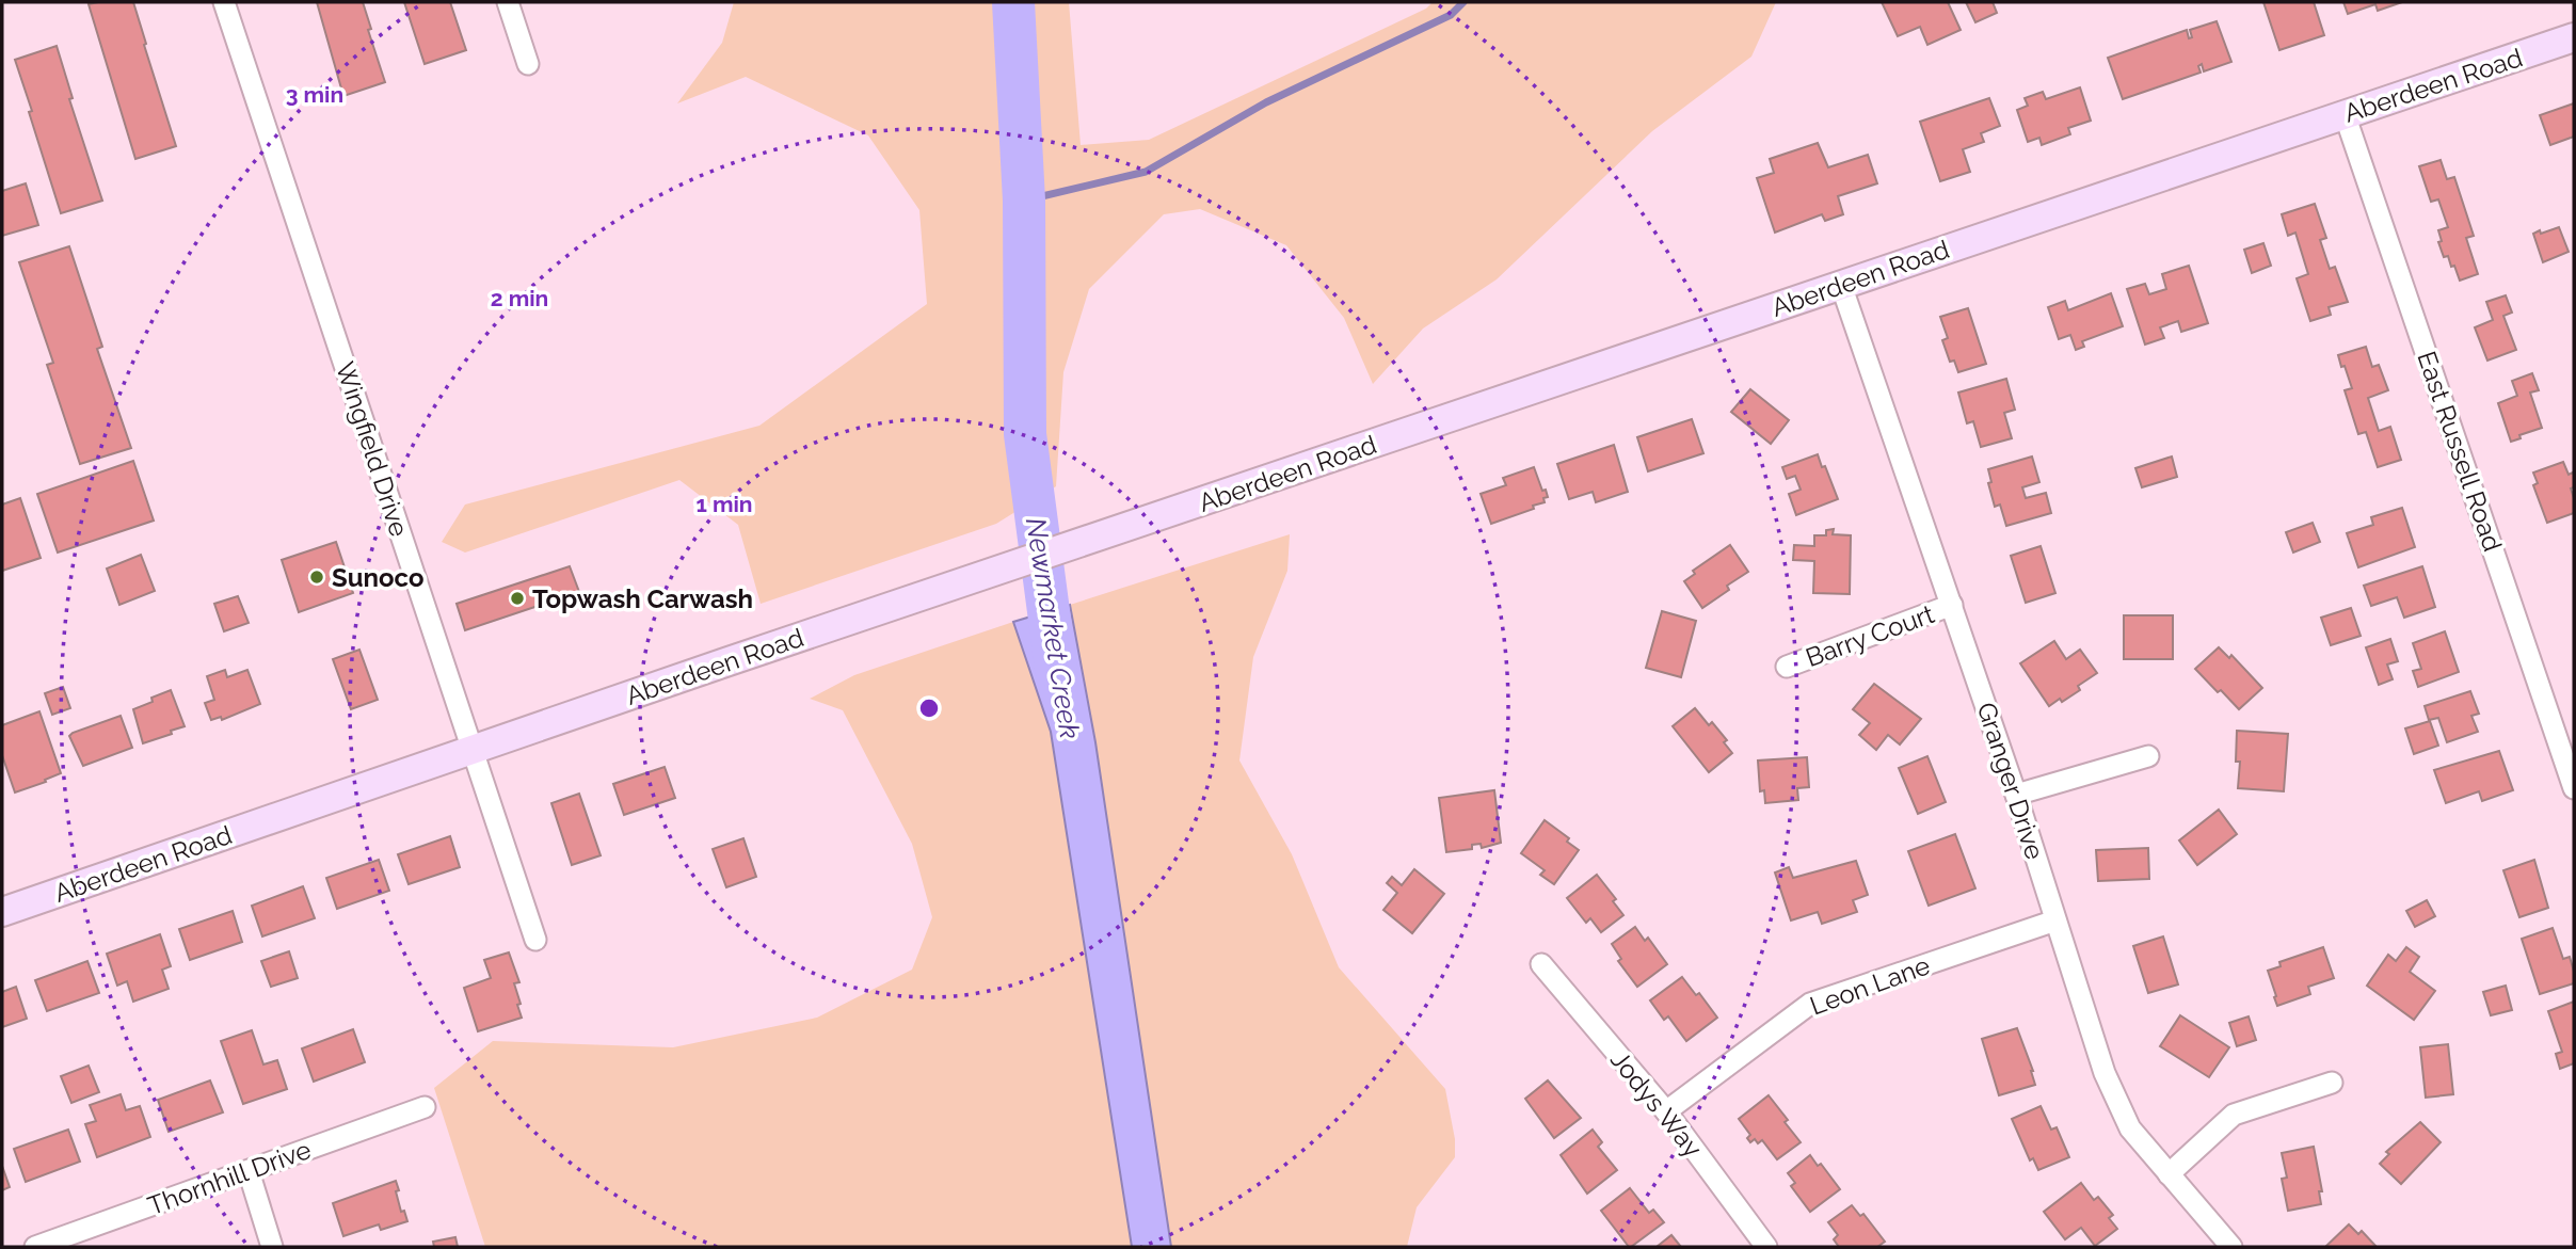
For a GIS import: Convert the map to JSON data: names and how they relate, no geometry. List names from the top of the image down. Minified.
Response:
{"streets":{"main road":["Aberdeen Road"],"street":["Wingfield Drive","East Russell Road","Barry Court","Granger Drive","Leon Lane","Jodys Way","Thornhill Drive"]},"crossings":[["Aberdeen Road","Wingfield Drive"],["Aberdeen Road","East Russell Road"],["Aberdeen Road","Granger Drive"],["Barry Court","Granger Drive"],["Granger Drive","Leon Lane"],["Leon Lane","Jodys Way"]],"water":["Newmarket Creek"],"places":["Sunoco","Topwash Carwash"],"rings":["3 min","2 min","1 min"]}
